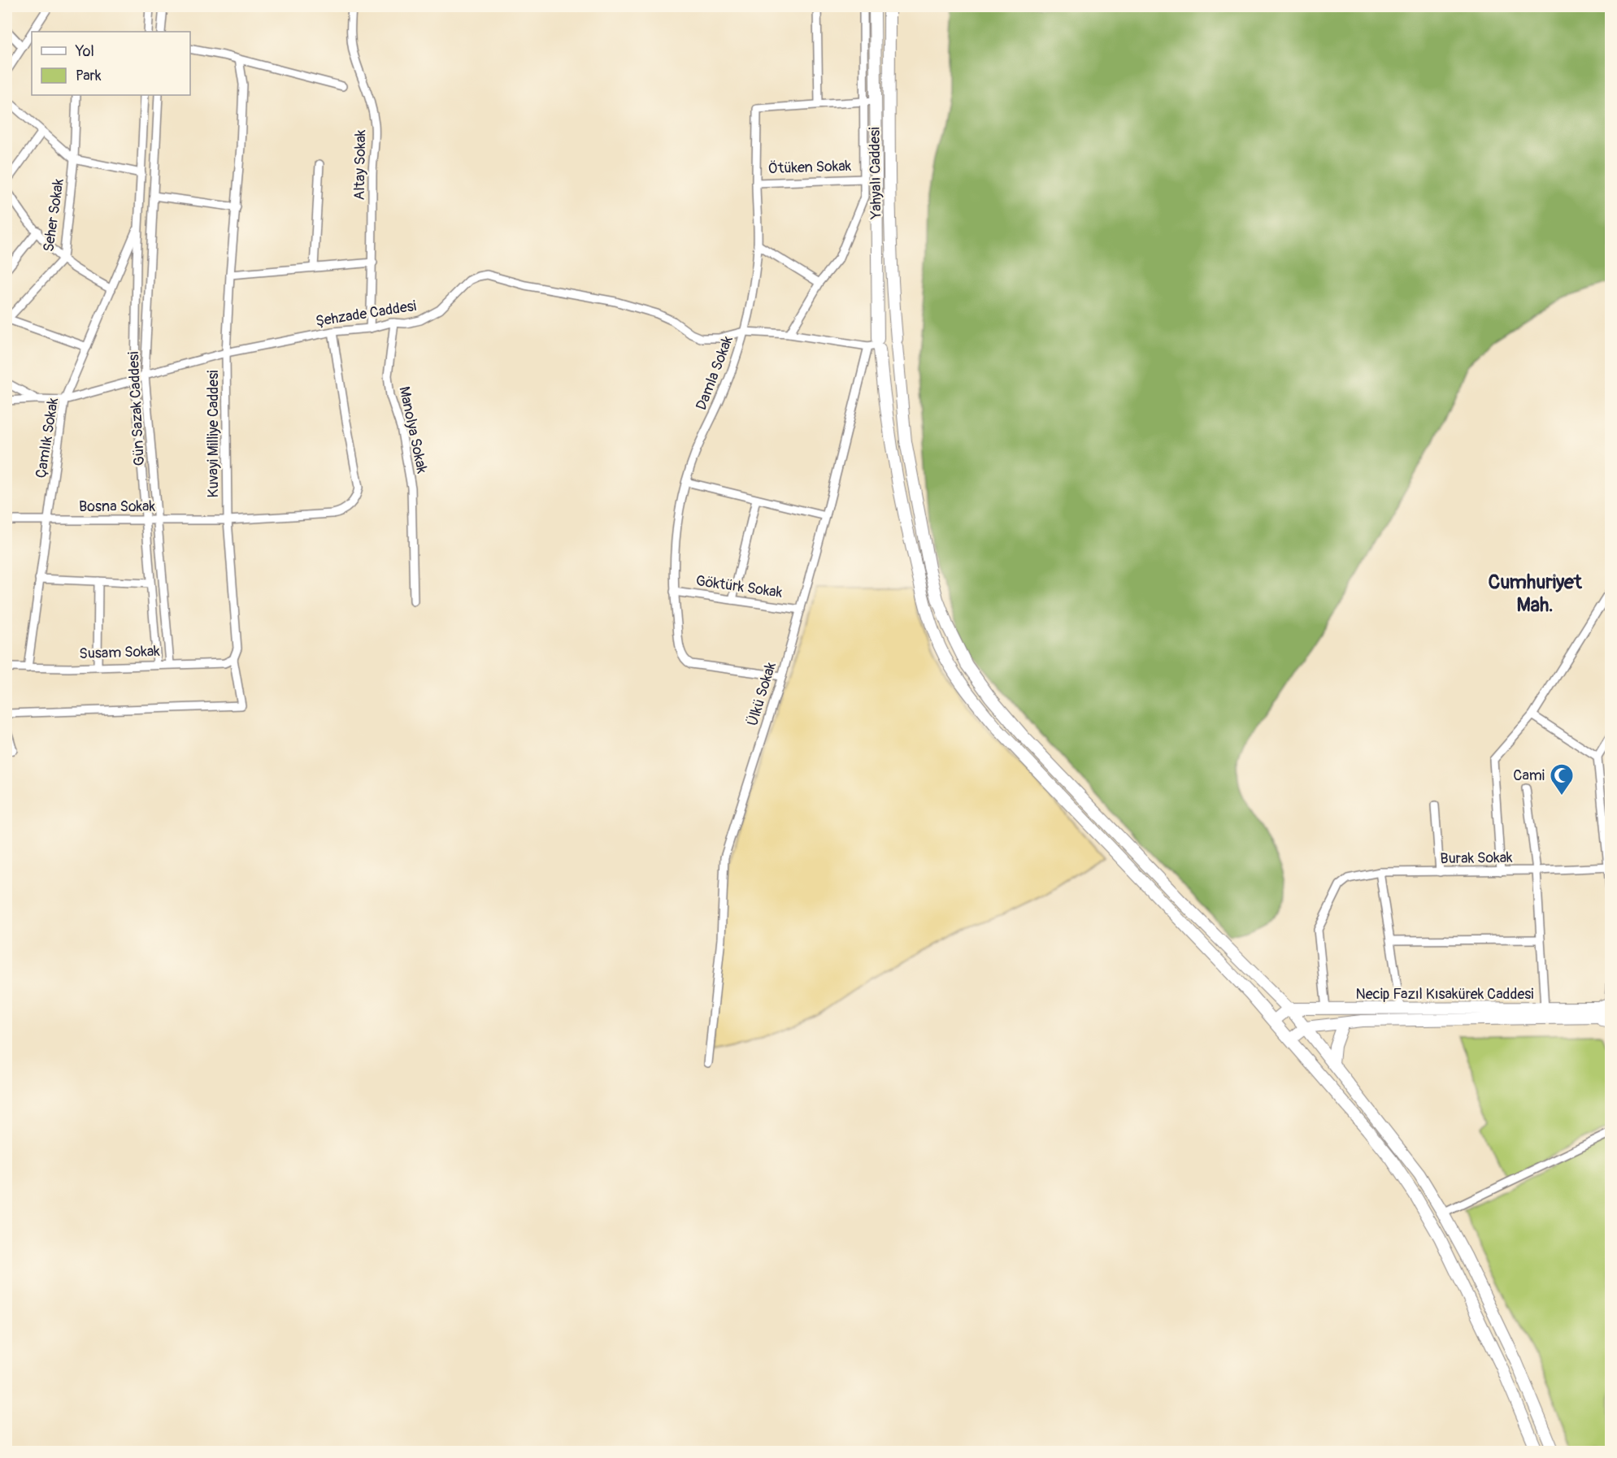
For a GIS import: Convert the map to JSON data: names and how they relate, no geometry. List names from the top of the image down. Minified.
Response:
{"streets":{"main road":["Yahyalı Caddesi","Necip Fazıl Kısakürek Caddesi"],"street":["Altay Sokak","Ötüken Sokak","Seher Sokak","Şehzade Caddesi","Damla Sokak","Gün Sazak Caddesi","Manolya Sokak","Kuvayi Milliye Caddesi","Çamlık Sokak","Bosna Sokak","Göktürk Sokak","Susam Sokak","Ülkü Sokak","Burak Sokak"]},"crossings":[["Altay Sokak","Şehzade Caddesi"],["Ötüken Sokak","Damla Sokak"],["Yahyalı Caddesi","Şehzade Caddesi"],["Yahyalı Caddesi","Damla Sokak"],["Yahyalı Caddesi","Ülkü Sokak"],["Yahyalı Caddesi","Necip Fazıl Kısakürek Caddesi"],["Şehzade Caddesi","Damla Sokak"],["Şehzade Caddesi","Gün Sazak Caddesi"],["Şehzade Caddesi","Manolya Sokak"],["Şehzade Caddesi","Kuvayi Milliye Caddesi"],["Şehzade Caddesi","Çamlık Sokak"],["Şehzade Caddesi","Bosna Sokak"],["Şehzade Caddesi","Ülkü Sokak"],["Damla Sokak","Göktürk Sokak"],["Damla Sokak","Ülkü Sokak"],["Gün Sazak Caddesi","Çamlık Sokak"],["Gün Sazak Caddesi","Bosna Sokak"],["Gün Sazak Caddesi","Susam Sokak"],["Kuvayi Milliye Caddesi","Bosna Sokak"],["Kuvayi Milliye Caddesi","Susam Sokak"],["Çamlık Sokak","Bosna Sokak"],["Çamlık Sokak","Susam Sokak"],["Göktürk Sokak","Ülkü Sokak"],["Burak Sokak","Necip Fazıl Kısakürek Caddesi"]],"districts":["Cumhuriyet Mah."],"places":{"mosque":["Cami"]},"legend":["Yol","Park"]}
